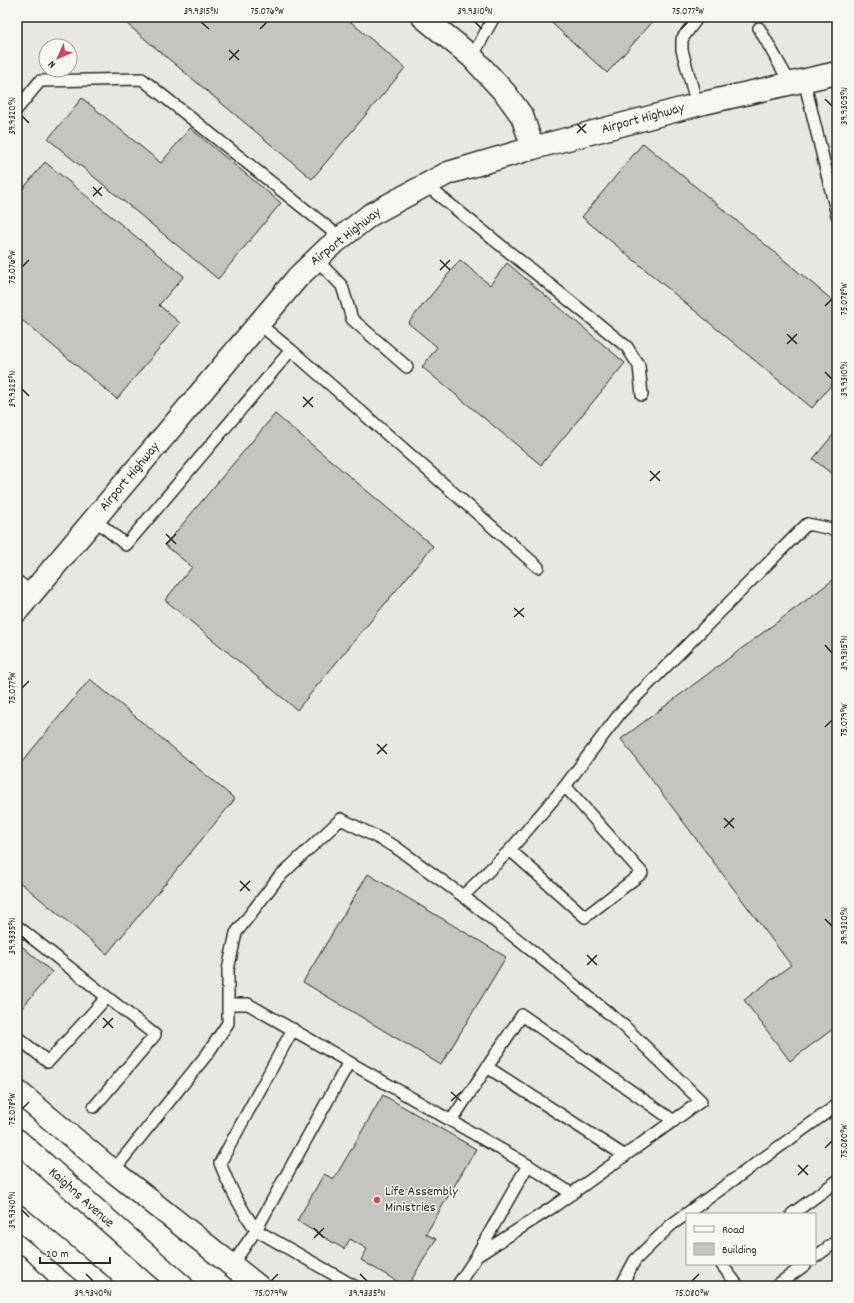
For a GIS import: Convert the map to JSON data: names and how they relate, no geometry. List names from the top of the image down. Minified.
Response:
{"streets":{"main road":["Airport Highway","Kaighns Avenue"]},"places":["Life Assembly Ministries"],"legend":["Road","Building"],"scale_bar":"20 m","north":"bottom left","coordinates":["39.9315°N","75.076°W","39.9310°N","75.077°W","39.9305°N","39.9320°N","75.078°W","39.9325°N","75.079°W","39.9335°N","75.080°W","39.9340°N"]}
